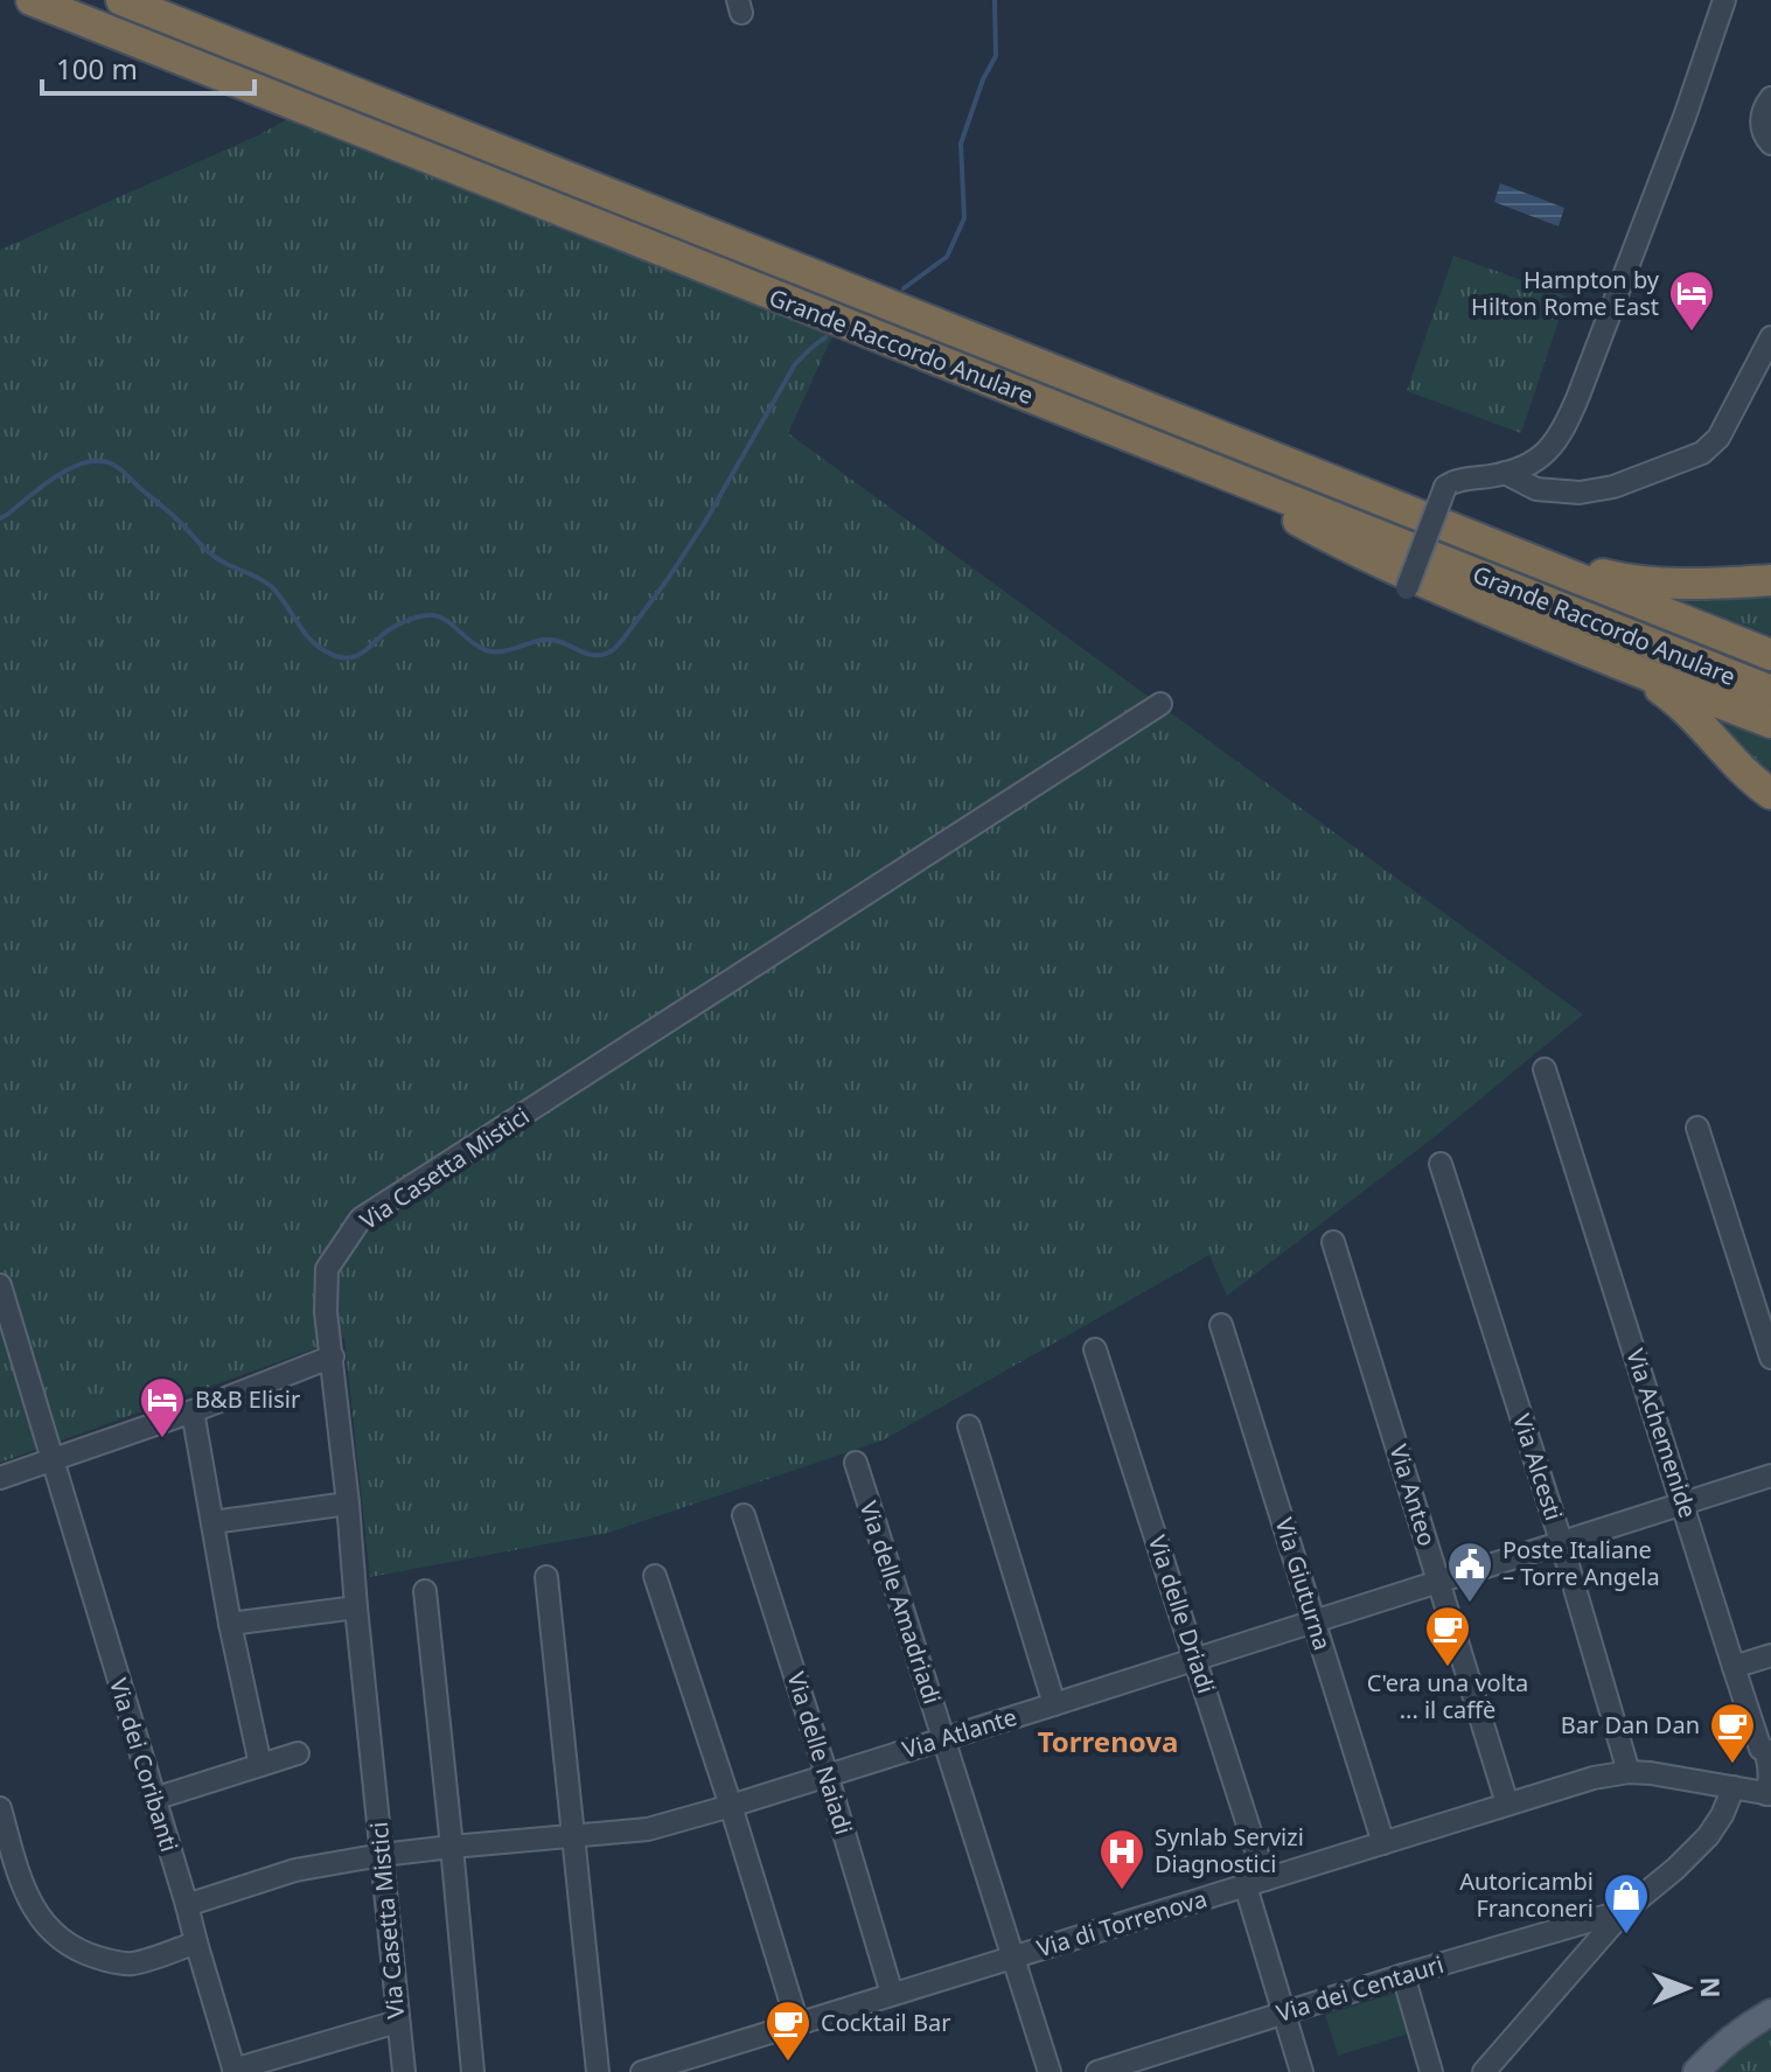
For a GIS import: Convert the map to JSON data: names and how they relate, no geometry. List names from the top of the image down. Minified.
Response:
{"streets":{"highway":["Grande Raccordo Anulare"],"street":["Via Casetta Mistici","Via Achemenide","Via Alcesti","Via Anteo","Via Giuturna","Via delle Amadriadi","Via delle Driadi","Via Atlante","Via delle Naiadi","Via dei Coribanti","Via di Torrenova","Via dei Centauri"]},"crossings":[["Via Casetta Mistici","Via Atlante"],["Via Achemenide","Via Atlante"],["Via Achemenide","Via di Torrenova"],["Via Alcesti","Via Atlante"],["Via Alcesti","Via di Torrenova"],["Via Anteo","Via Atlante"],["Via Anteo","Via di Torrenova"],["Via Giuturna","Via Atlante"],["Via Giuturna","Via di Torrenova"],["Via delle Amadriadi","Via Atlante"],["Via delle Amadriadi","Via di Torrenova"],["Via delle Driadi","Via Atlante"],["Via delle Driadi","Via di Torrenova"],["Via delle Driadi","Via dei Centauri"],["Via Atlante","Via delle Naiadi"],["Via Atlante","Via dei Coribanti"],["Via delle Naiadi","Via di Torrenova"]],"districts":["Torrenova"],"places":{"hotel":["Hampton by Hilton Rome East","B&B Elisir"],"public building":["Poste Italiane – Torre Angela"],"cafe":["C'era una volta ... il caffè","Bar Dan Dan","Cocktail Bar"],"hospital":["Synlab Servizi Diagnostici"],"shop":["Autoricambi Franconeri"]},"scale_bar":"100 m","north":"right"}
